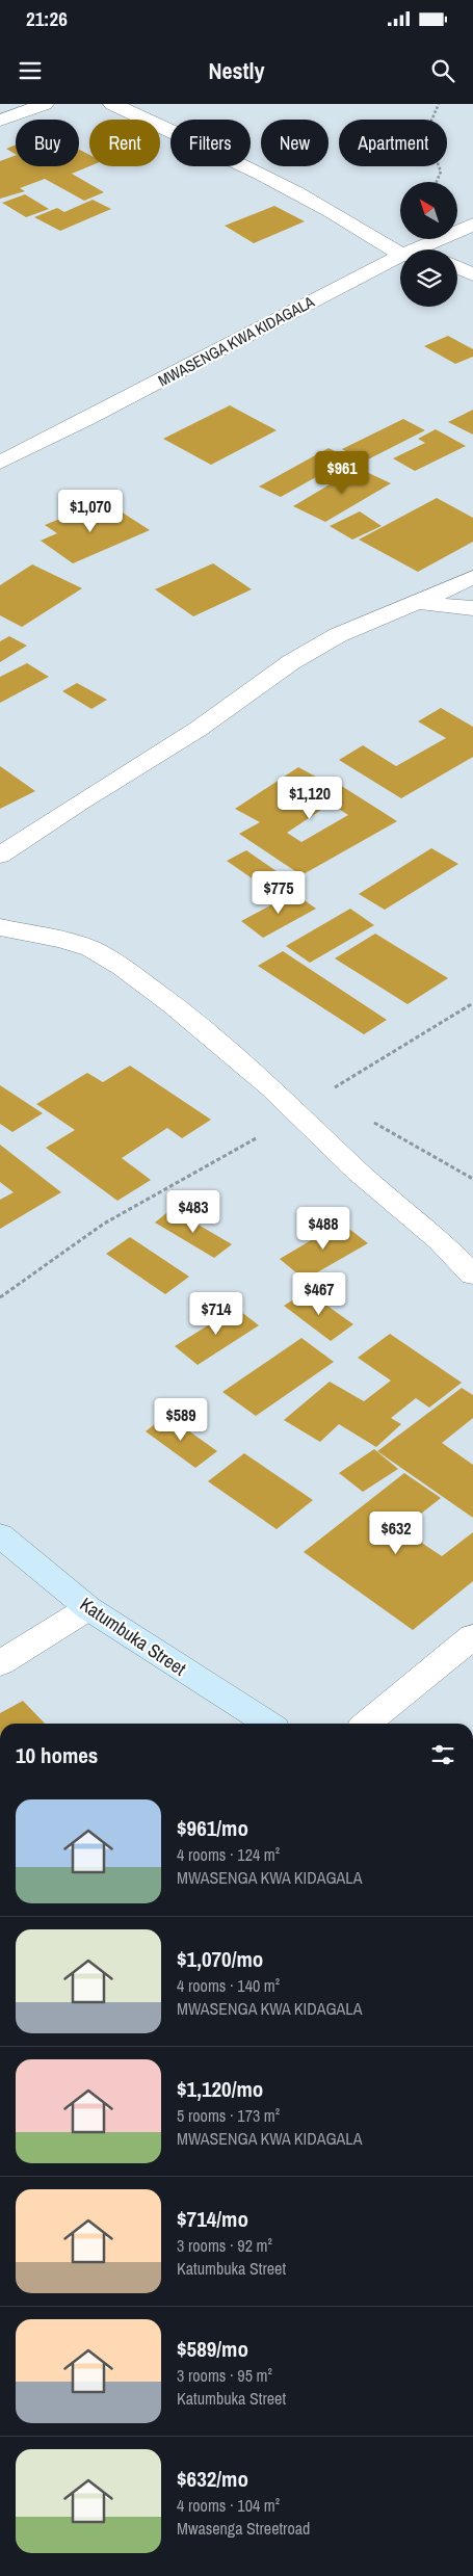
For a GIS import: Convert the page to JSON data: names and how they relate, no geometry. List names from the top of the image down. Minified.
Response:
{"streets":{"main road":["Katumbuka Street"],"street":["MWASENGA KWA KIDAGALA"]},"north":"top left","page":{"status":"21:26","header":"Nestly","chip":["Buy","Rent","Filters","New","Apartment"],"price":["$961","$1,070","$1,120","$775","$483","$488","$467","$714","$589","$632"],"heading":"10 homes","list":[{"name":"$961/mo","note":"4 rooms · 124 m² · MWASENGA KWA KIDAGALA"},{"name":"$1,070/mo","note":"4 rooms · 140 m² · MWASENGA KWA KIDAGALA"},{"name":"$1,120/mo","note":"5 rooms · 173 m² · MWASENGA KWA KIDAGALA"},{"name":"$714/mo","note":"3 rooms · 92 m² · Katumbuka Street"},{"name":"$589/mo","note":"3 rooms · 95 m² · Katumbuka Street"},{"name":"$632/mo","note":"4 rooms · 104 m² · Mwasenga Streetroad"}]}}
